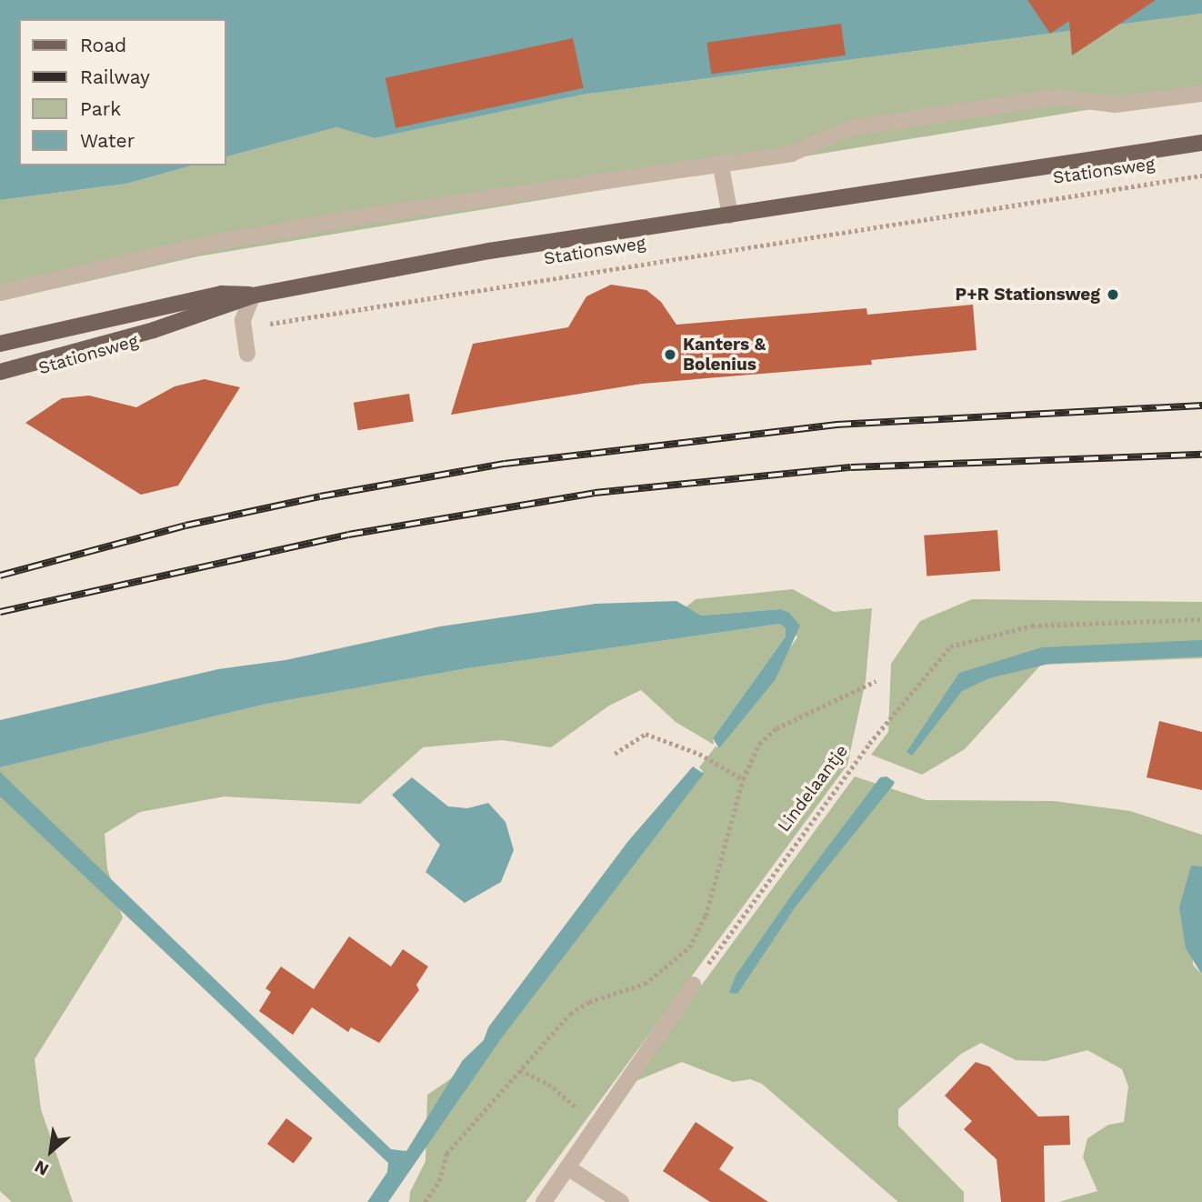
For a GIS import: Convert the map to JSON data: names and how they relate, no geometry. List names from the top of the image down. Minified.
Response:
{"streets":{"main road":["Stationsweg"],"path":["Lindelaantje"]},"places":["P+R Stationsweg","Kanters & Bolenius"],"legend":["Road","Railway","Park","Water"],"north":"bottom left"}
